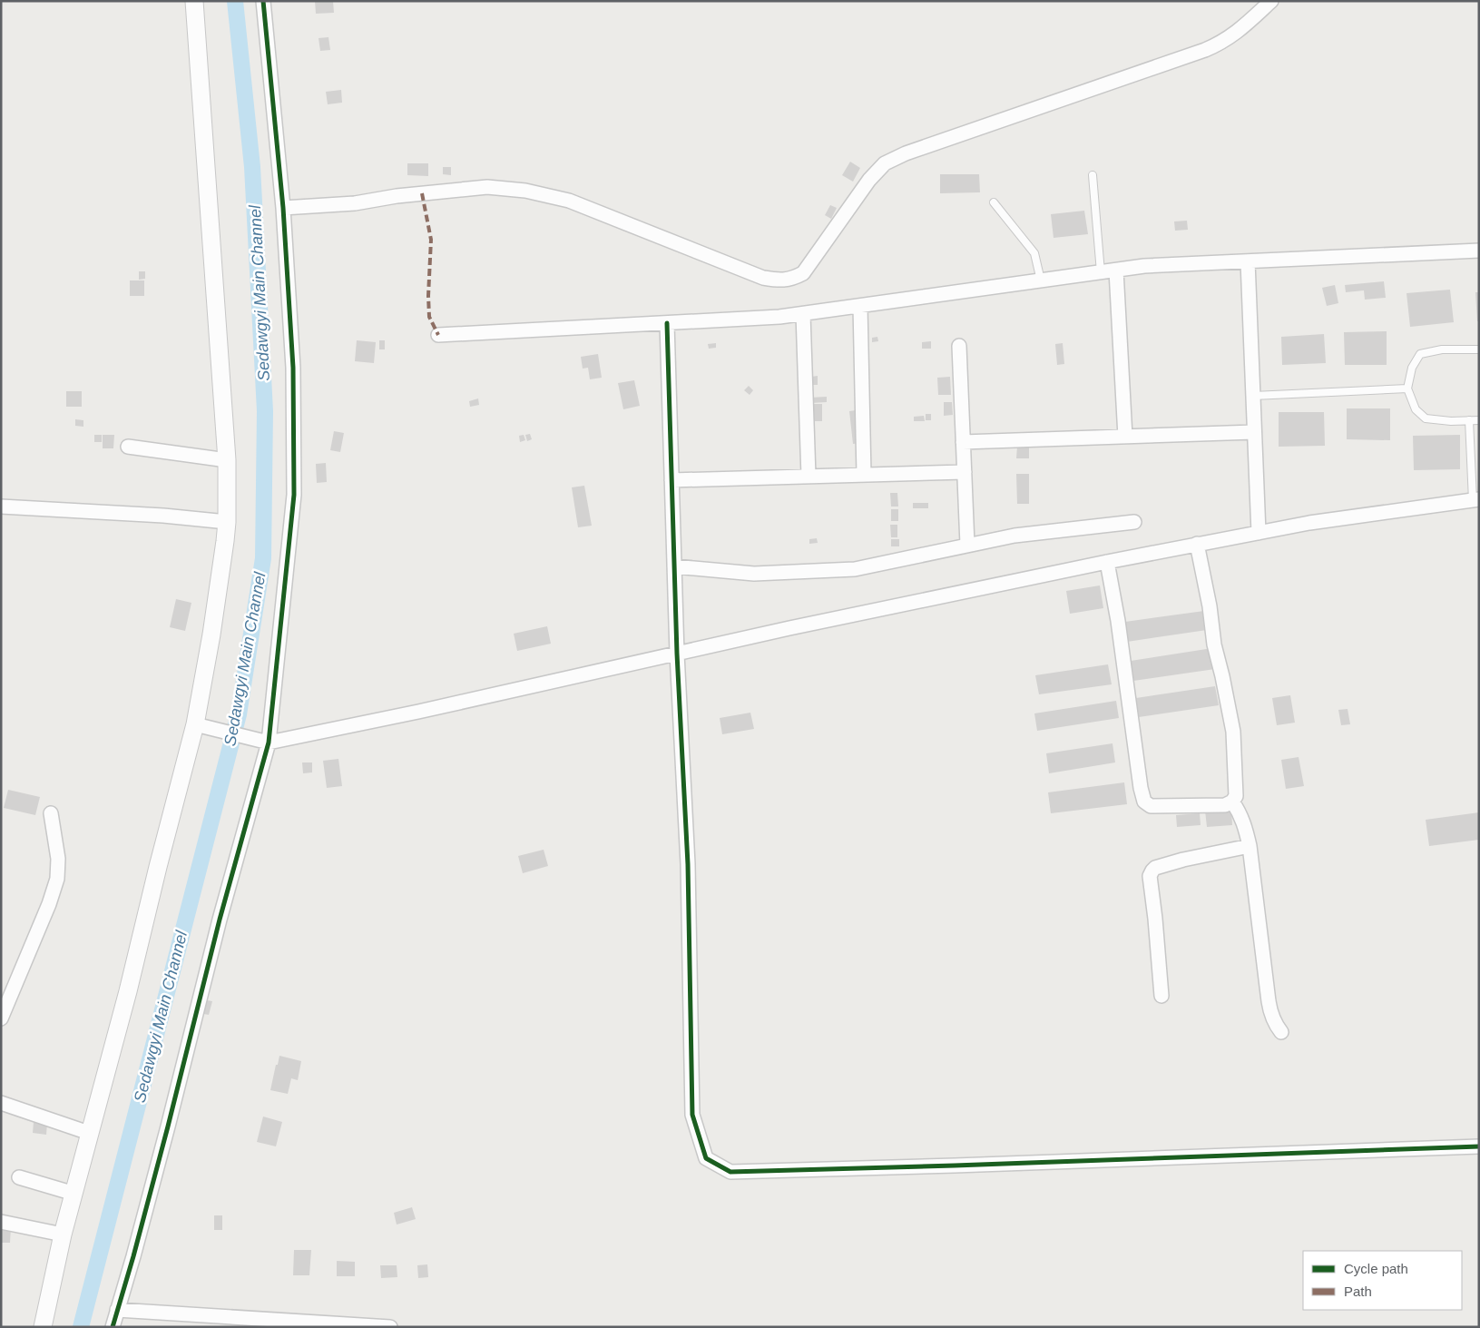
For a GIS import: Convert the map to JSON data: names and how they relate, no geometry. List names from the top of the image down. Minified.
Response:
{"water":["Sedawgyi Main Channel"],"legend":["Cycle path","Path"]}
